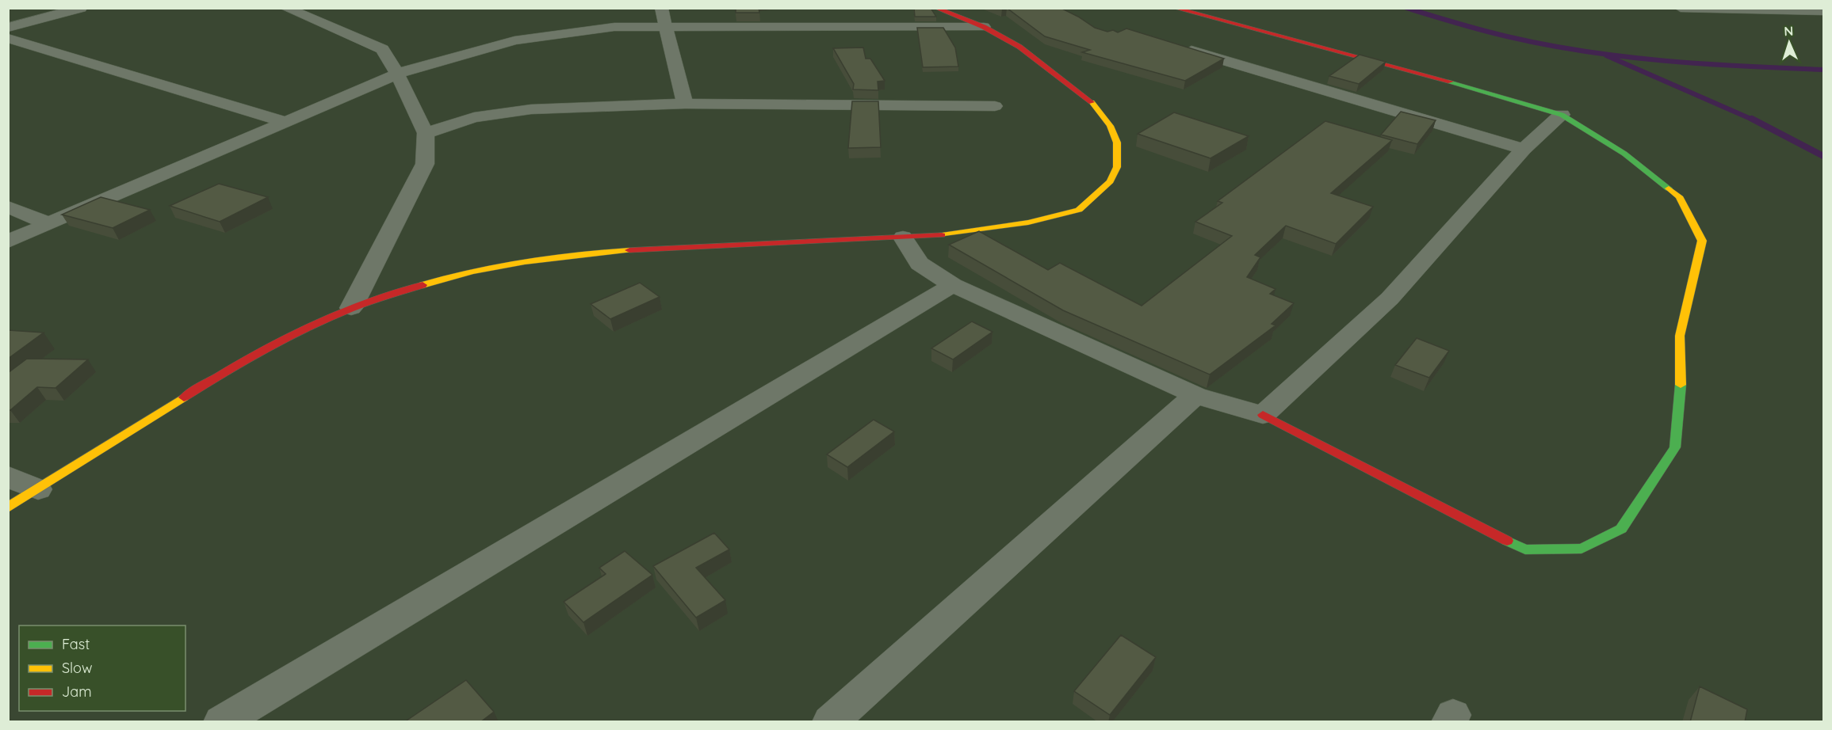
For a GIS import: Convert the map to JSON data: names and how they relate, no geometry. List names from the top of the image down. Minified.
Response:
{"legend":["Fast","Slow","Jam"],"north":"top"}
